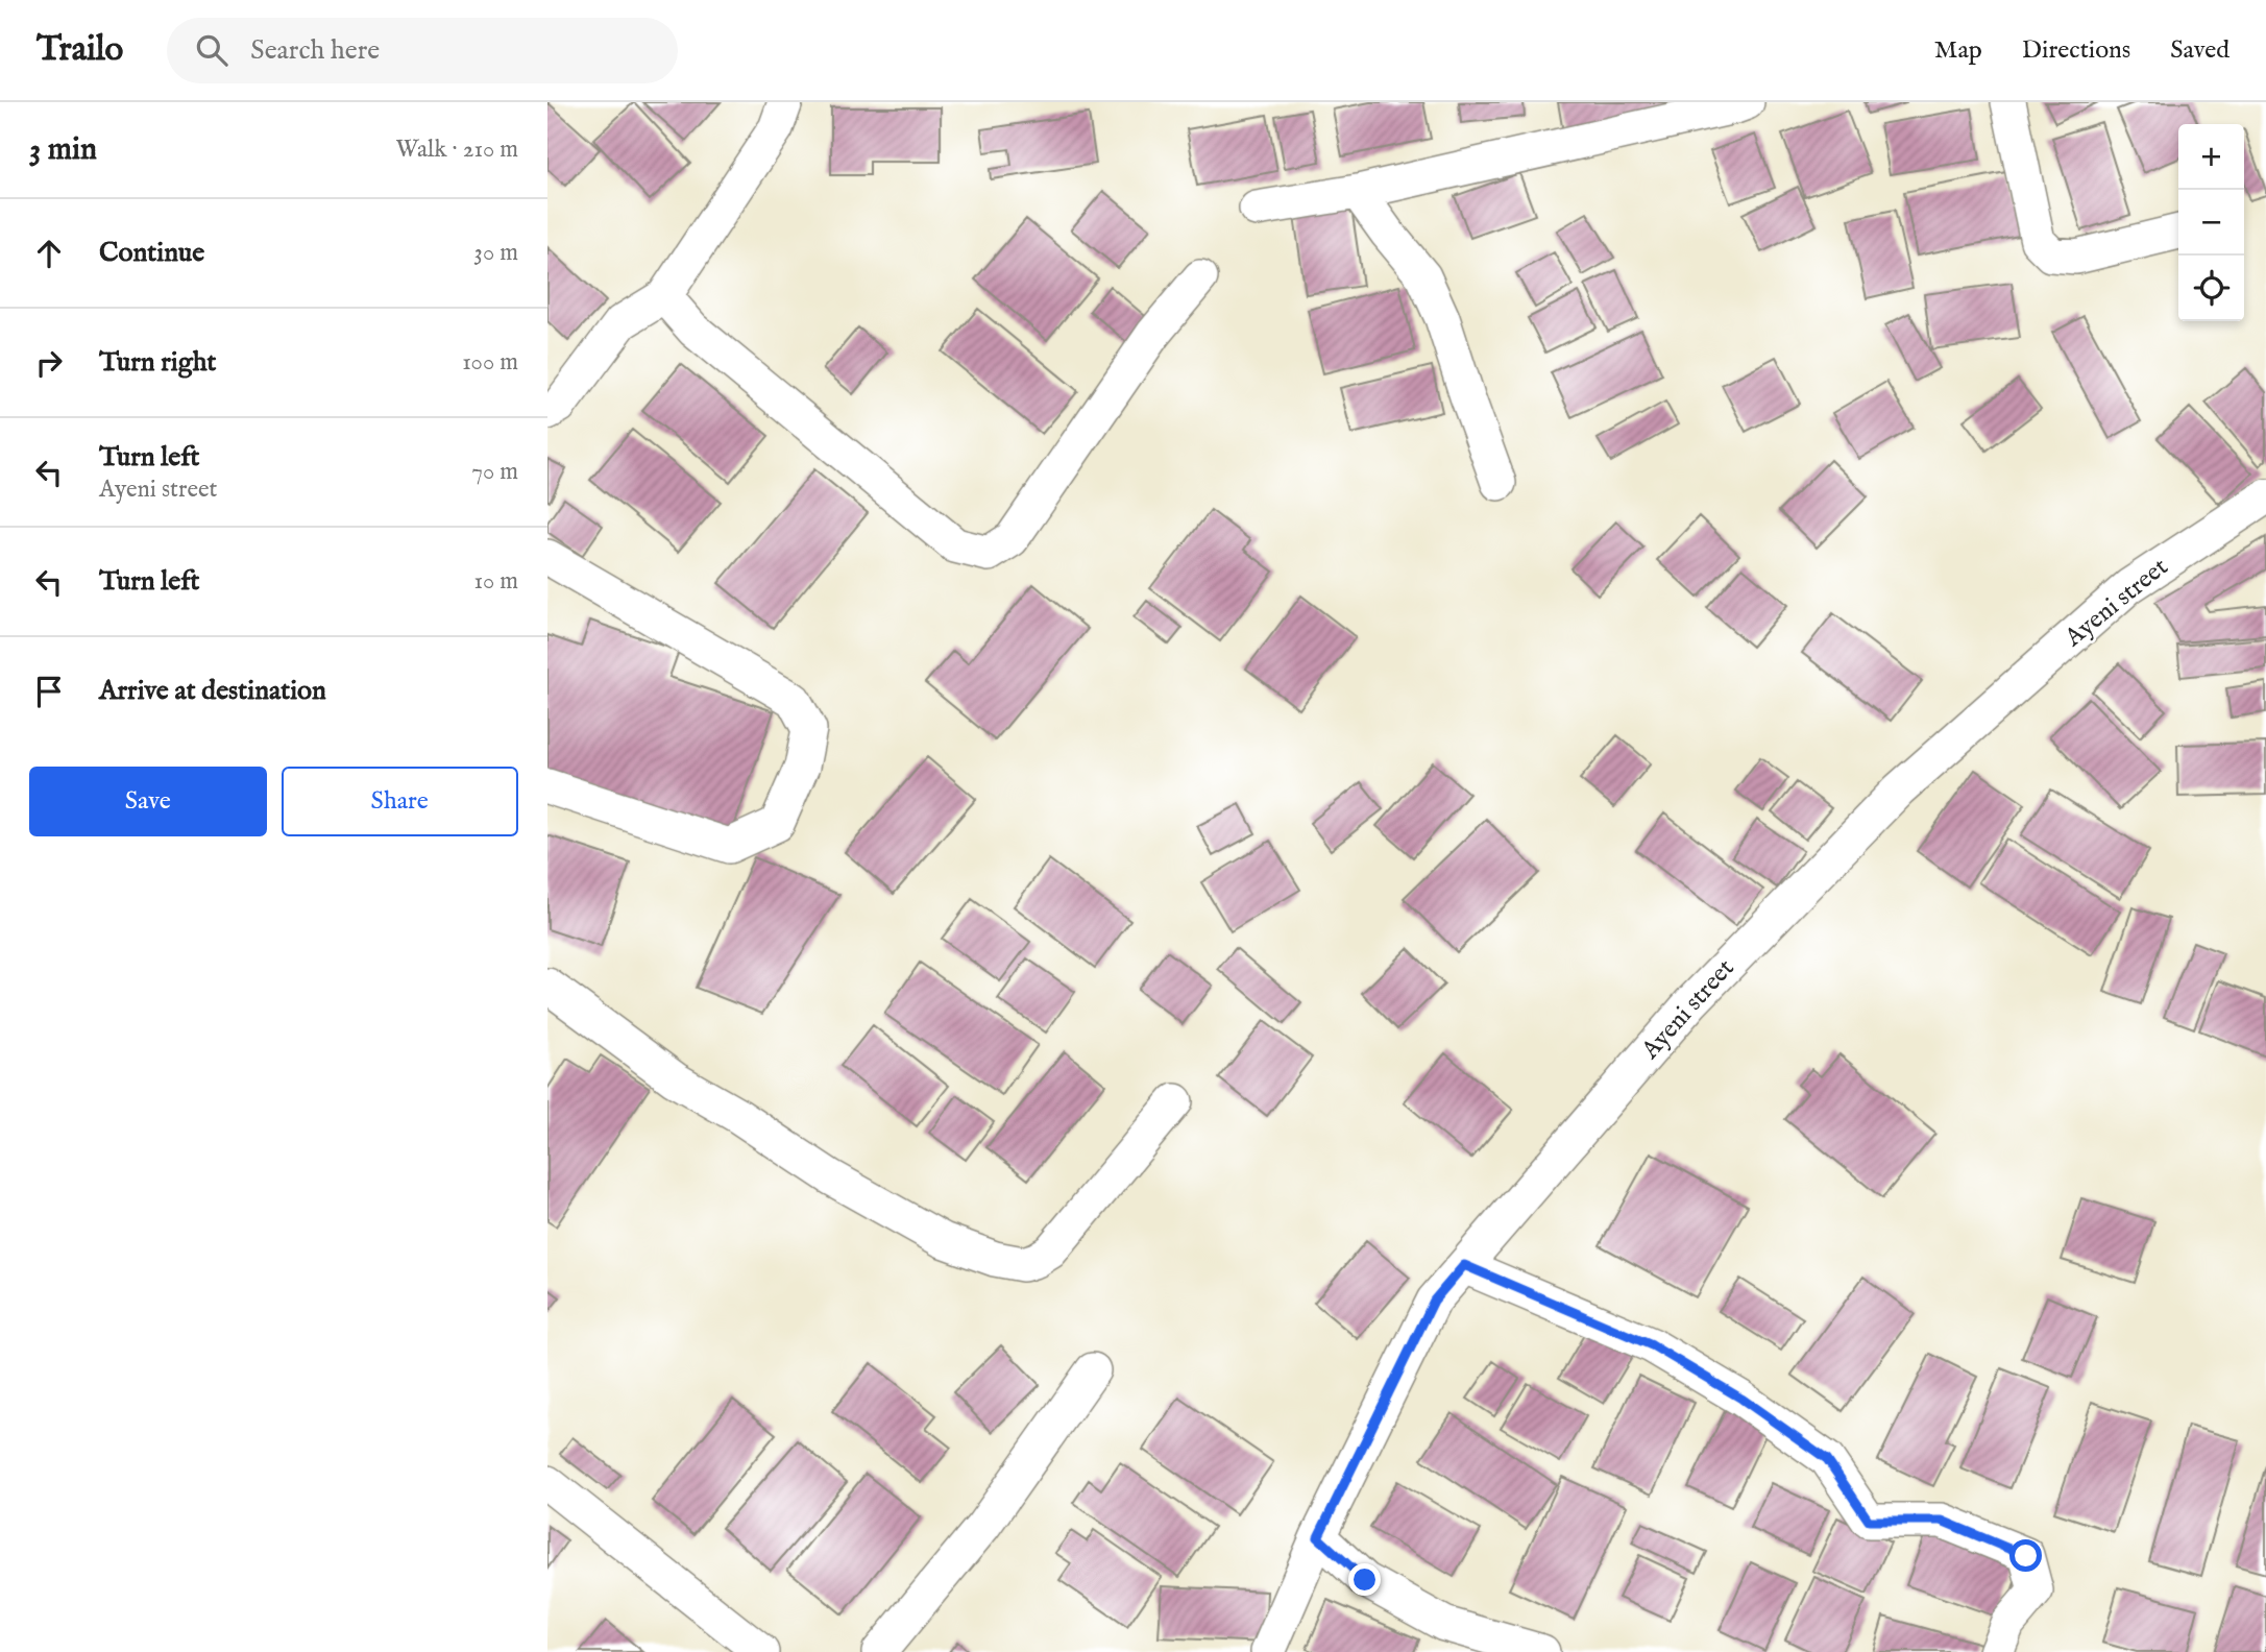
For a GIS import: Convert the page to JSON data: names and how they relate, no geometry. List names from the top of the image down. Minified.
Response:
{"streets":{"street":["Ayeni street"]},"page":{"header":"Trailo","search":"Search here","nav":["Map","Directions","Saved"],"heading":["3 min","Walk · 210 m"],"map_buttons":["+","−"],"list":[["Continue","30 m"],["Turn right","100 m"],["Turn left","Ayeni street","70 m"],["Turn left","10 m"],"Arrive at destination"],"buttons":["Save","Share"]}}
